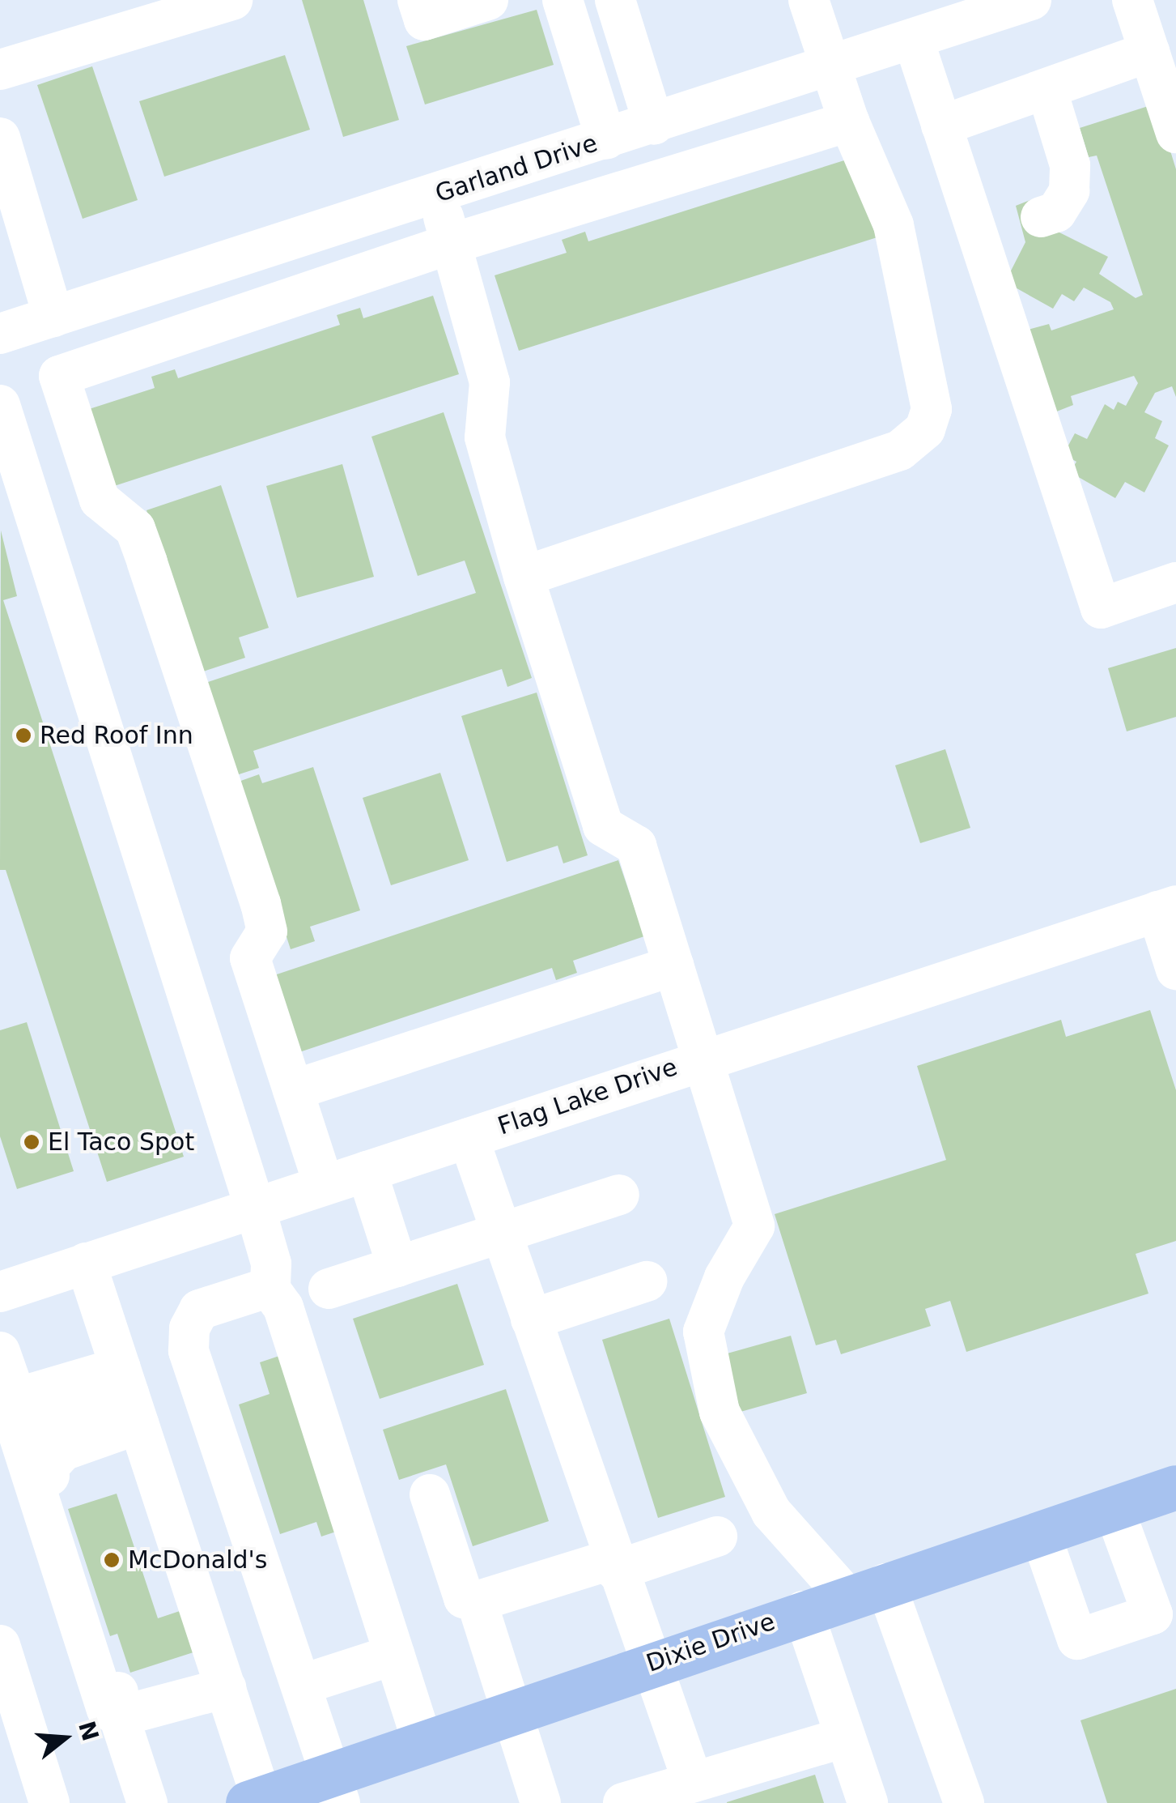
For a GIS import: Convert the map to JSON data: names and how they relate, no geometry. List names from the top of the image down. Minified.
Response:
{"streets":{"main road":["Dixie Drive"],"street":["Garland Drive","Flag Lake Drive"]},"places":["Red Roof Inn","El Taco Spot","McDonald's"],"north":"right"}
